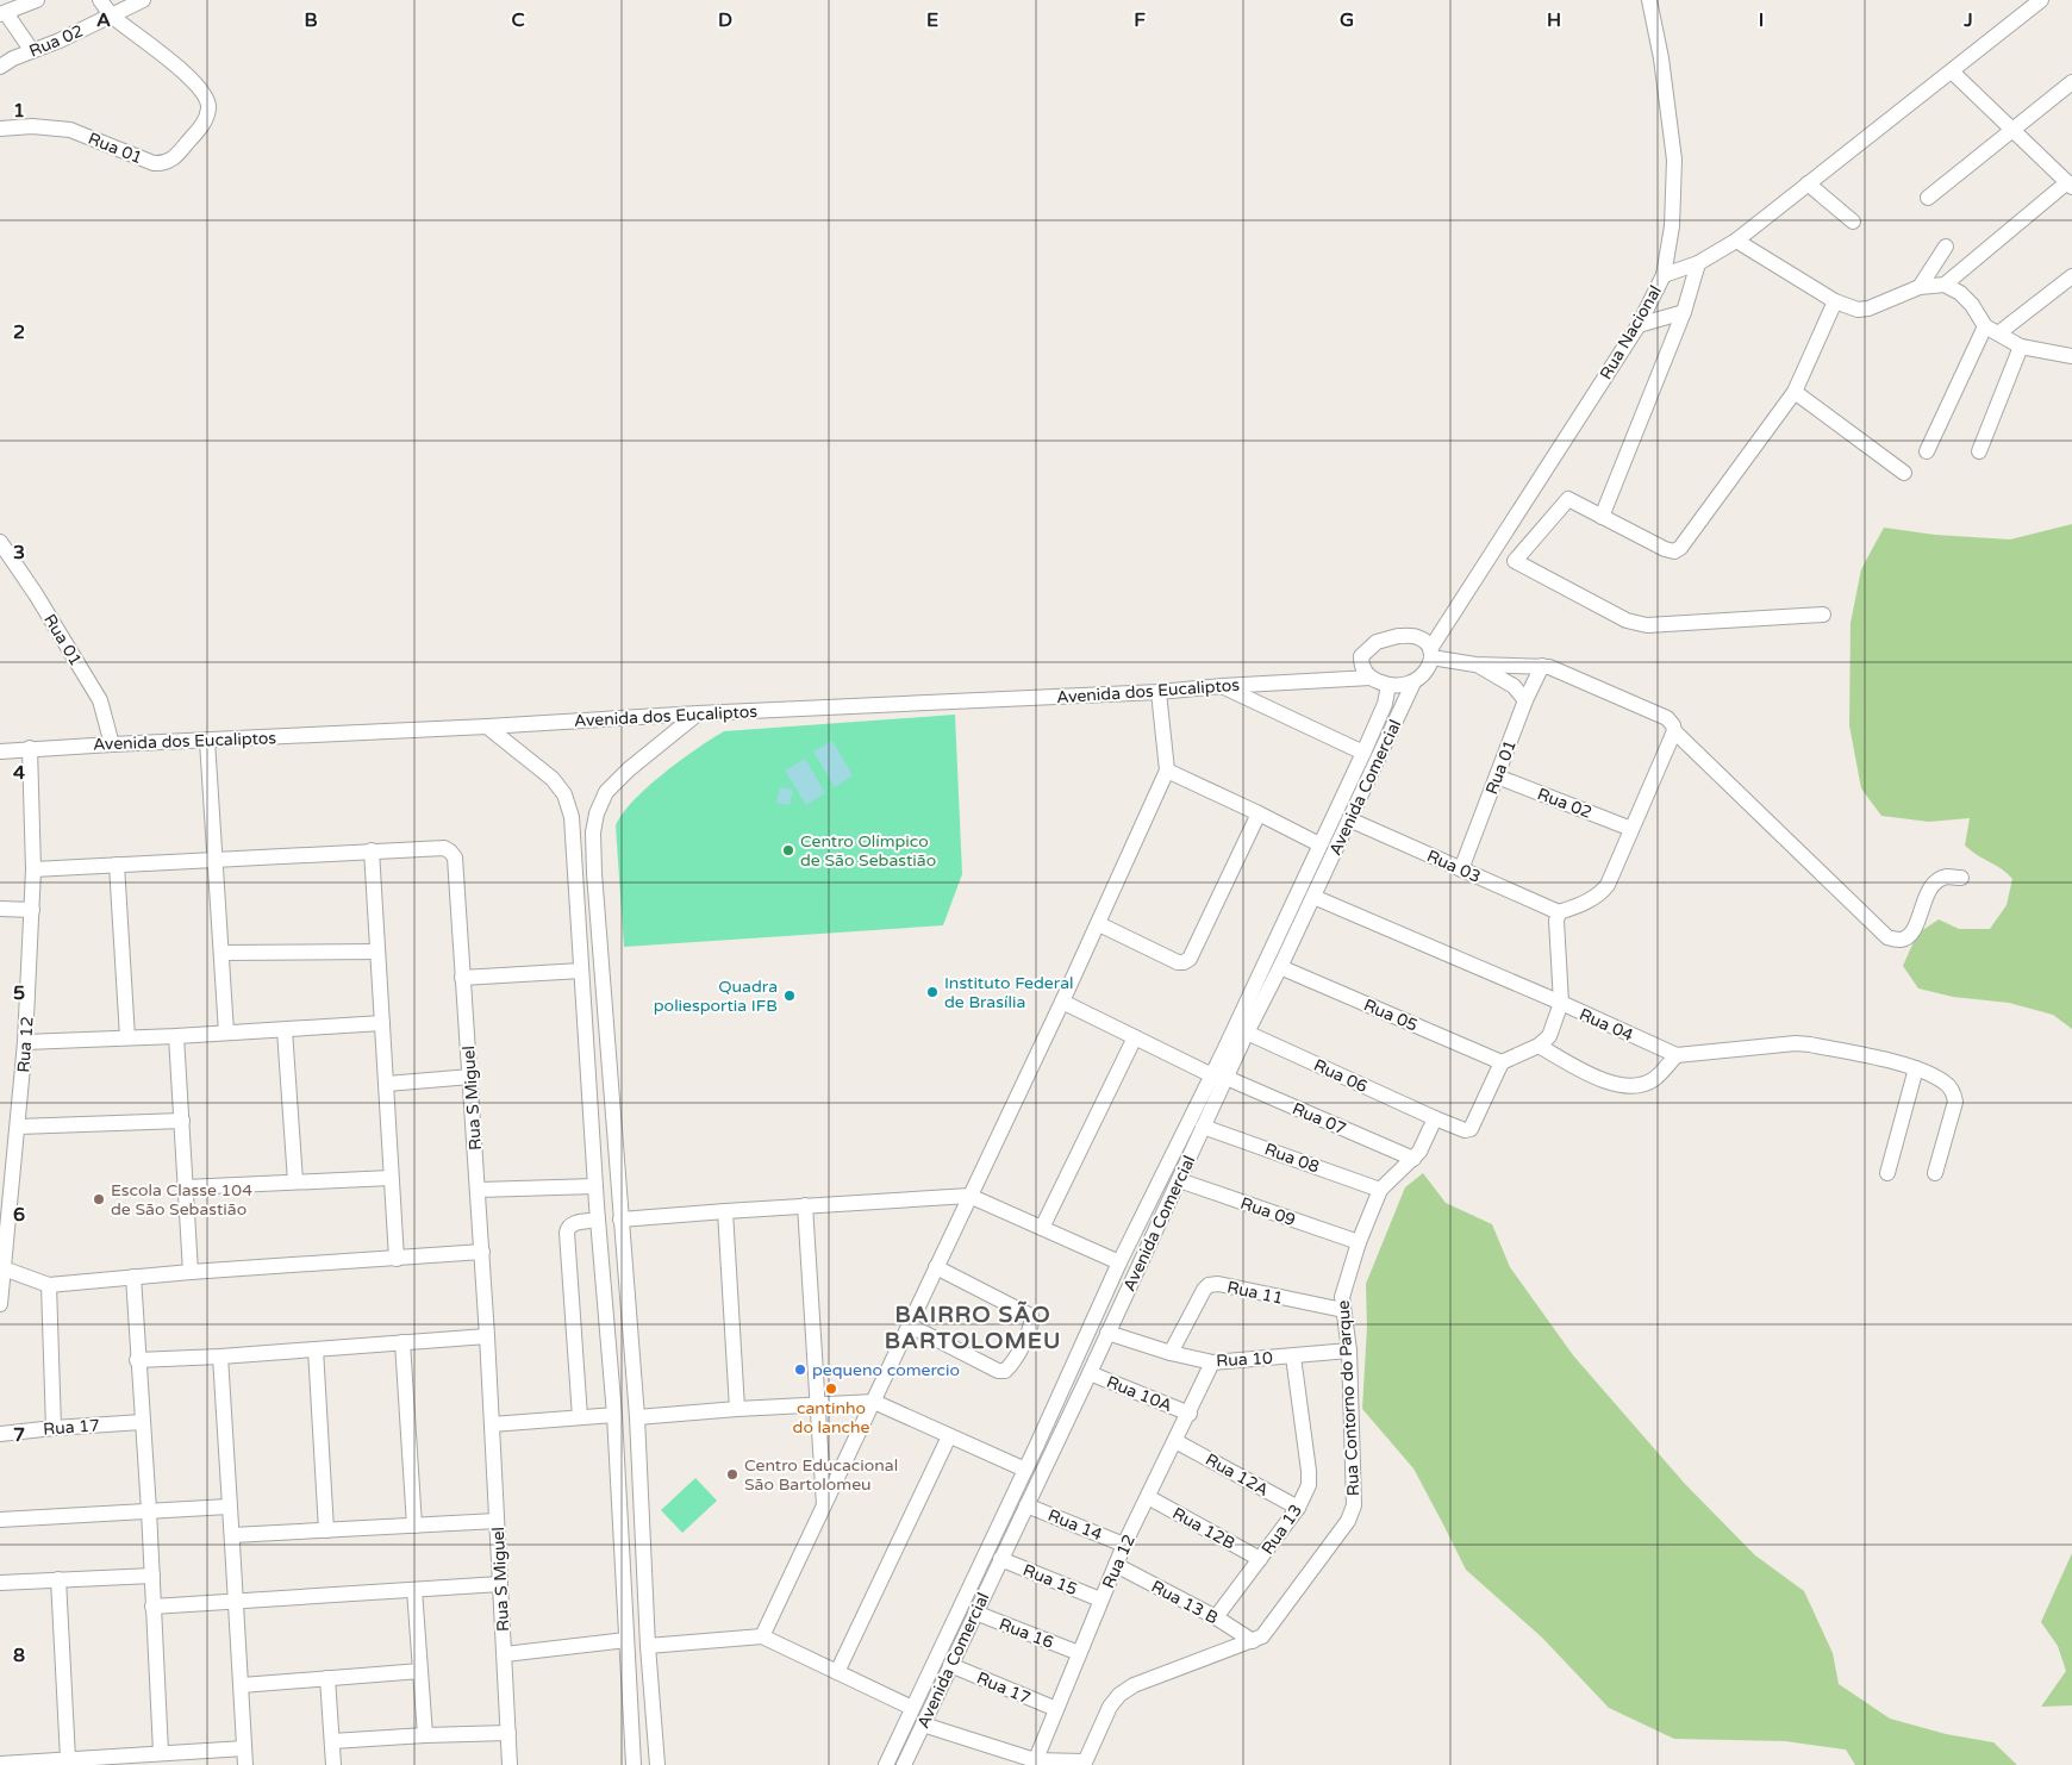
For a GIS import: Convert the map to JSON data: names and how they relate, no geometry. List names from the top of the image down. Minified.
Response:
{"streets":{"street":["Rua 02","Rua 01","Rua Nacional","Avenida dos Eucaliptos","Avenida Comercial","Rua 03","Rua 05","Rua 04","Rua 12","Rua 06","Rua S Miguel","Rua 07","Rua 08","Rua 09","Rua 11","Rua 10","Rua 10A","Rua Contorno do Parque","Rua 17","Rua 12A","Rua 14","Rua 12B","Rua 13","Rua 15","Rua 13 B","Rua 16"]},"crossings":[["Rua 02","Rua 01"],["Rua 01","Avenida dos Eucaliptos"],["Rua 01","Rua 03"],["Rua Nacional","Avenida dos Eucaliptos"],["Rua Nacional","Avenida Comercial"],["Avenida dos Eucaliptos","Avenida Comercial"],["Avenida dos Eucaliptos","Rua 12"],["Avenida Comercial","Rua 03"],["Avenida Comercial","Rua 05"],["Avenida Comercial","Rua 04"],["Avenida Comercial","Rua 06"],["Avenida Comercial","Rua 07"],["Avenida Comercial","Rua 08"],["Avenida Comercial","Rua 09"],["Avenida Comercial","Rua 10"],["Avenida Comercial","Rua 10A"],["Avenida Comercial","Rua 17"],["Avenida Comercial","Rua 14"],["Avenida Comercial","Rua 15"],["Avenida Comercial","Rua 16"],["Rua 12","Rua S Miguel"],["Rua 12","Rua 10"],["Rua 12","Rua 10A"],["Rua 12","Rua 17"],["Rua 12","Rua 12A"],["Rua 12","Rua 14"],["Rua 12","Rua 12B"],["Rua 12","Rua 15"],["Rua 12","Rua 13 B"],["Rua 12","Rua 16"],["Rua 06","Rua Contorno do Parque"],["Rua 07","Rua Contorno do Parque"],["Rua 08","Rua Contorno do Parque"],["Rua 09","Rua Contorno do Parque"],["Rua 11","Rua 10"],["Rua 11","Rua Contorno do Parque"],["Rua 10","Rua Contorno do Parque"],["Rua 10","Rua 13"],["Rua Contorno do Parque","Rua 13 B"],["Rua 12A","Rua 13"],["Rua 12B","Rua 13"],["Rua 13","Rua 13 B"]],"districts":["BAIRRO SÃO BARTOLOMEU"],"places":["Centro Olímpico de São Sebastião","Instituto Federal de Brasília","Quadra poliesportia IFB","Escola Classe 104 de São Sebastião","pequeno comercio","cantinho do lanche","Centro Educacional São Bartolomeu"],"grid":{"columns":["A","B","C","D","E","F","G","H","I","J"],"rows":["1","2","3","4","5","6","7","8"]}}
